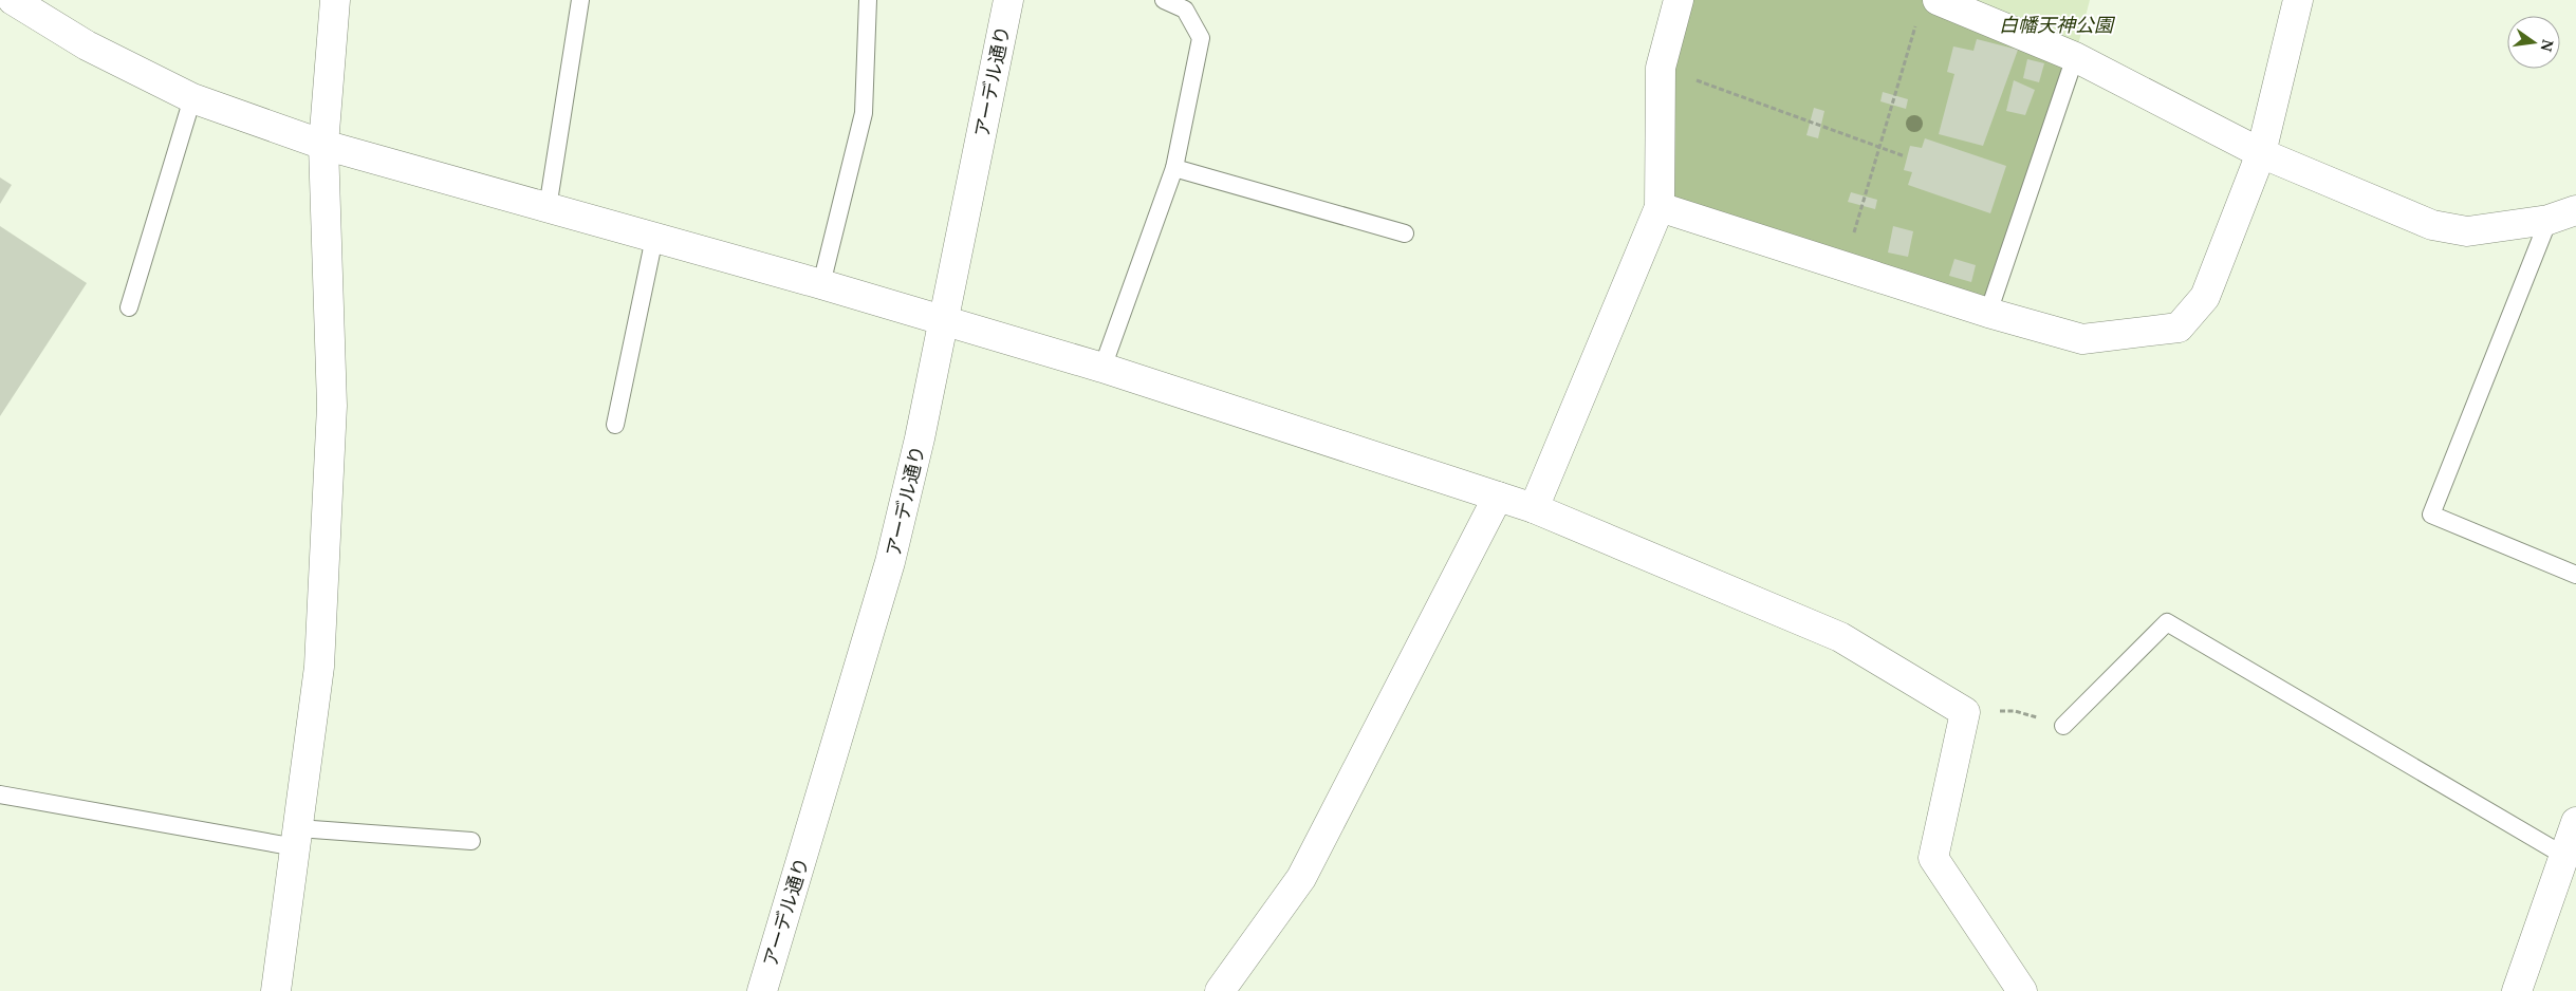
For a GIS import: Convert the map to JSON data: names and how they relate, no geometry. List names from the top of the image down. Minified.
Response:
{"streets":{"street":["アーデル通り"]},"parks":["白幡天神公園"],"north":"right"}
